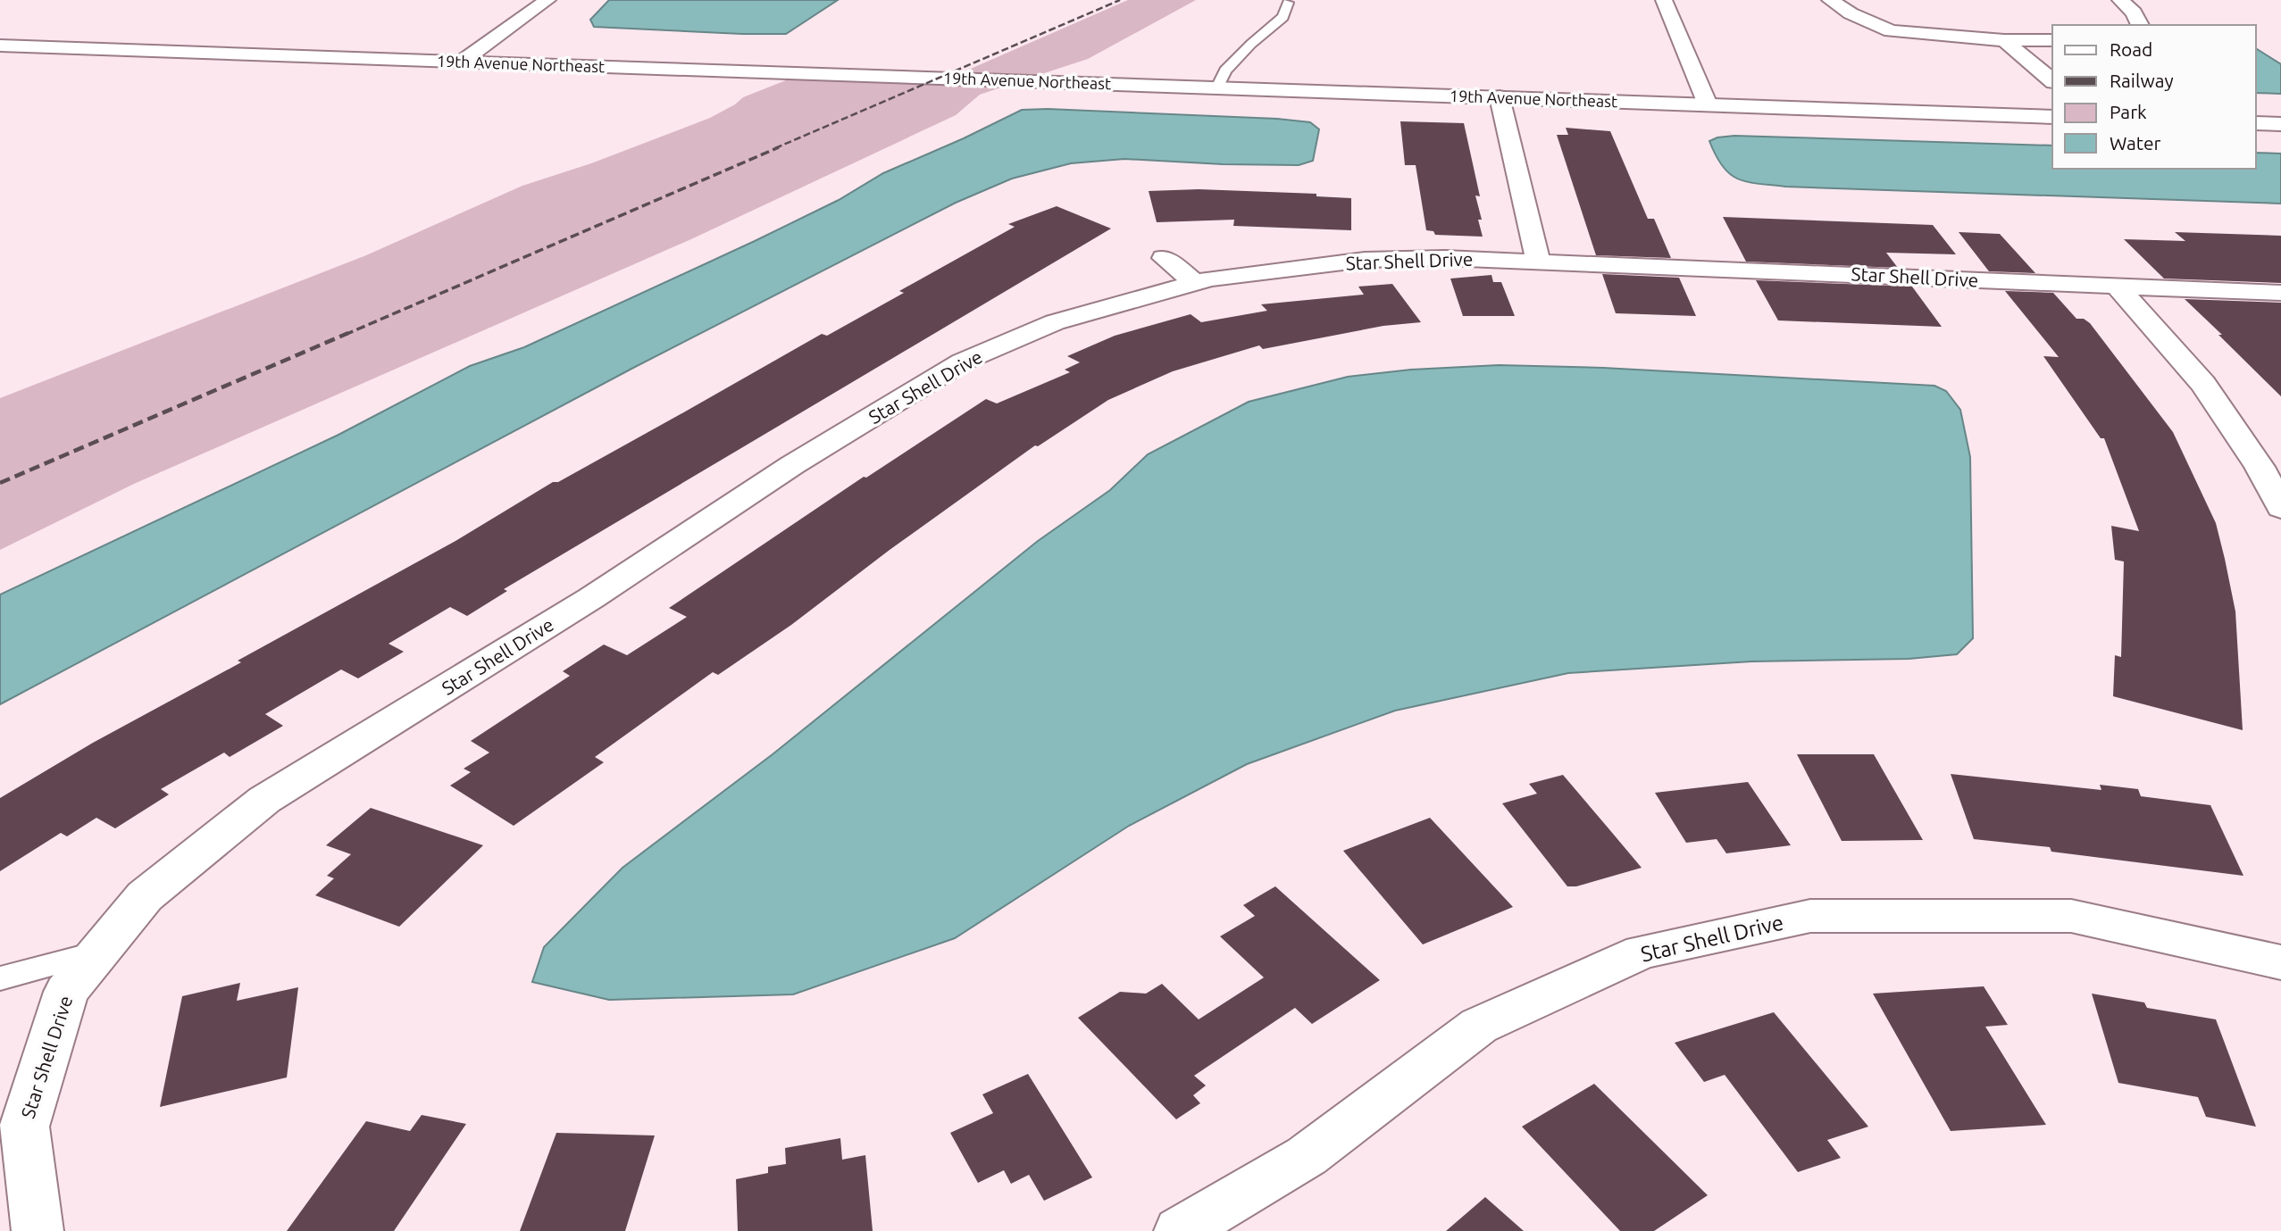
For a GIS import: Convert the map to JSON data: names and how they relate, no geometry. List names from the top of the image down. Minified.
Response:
{"streets":{"street":["19th Avenue Northeast","Star Shell Drive"]},"legend":["Road","Railway","Park","Water"]}
